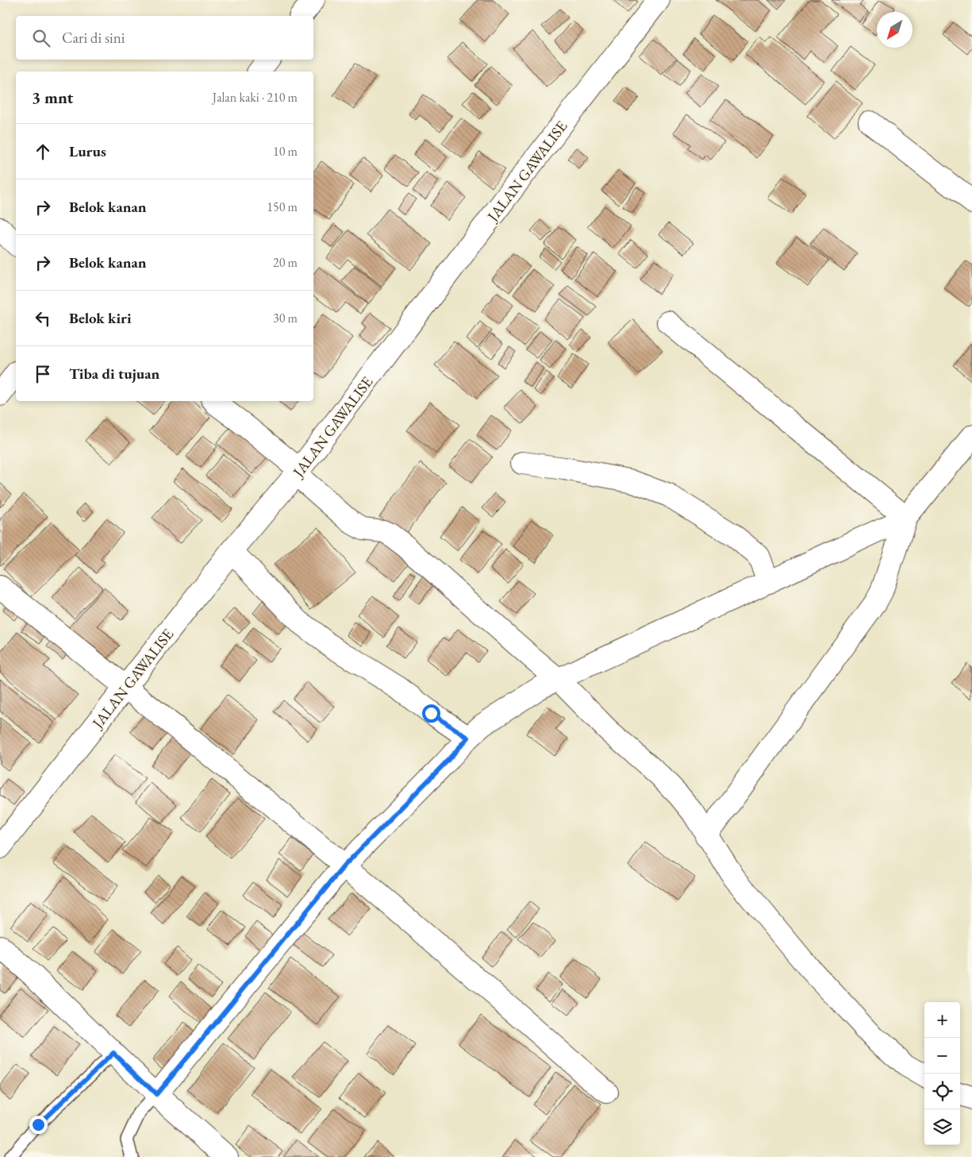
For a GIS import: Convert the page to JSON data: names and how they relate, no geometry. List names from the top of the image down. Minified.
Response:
{"streets":{"street":["JALAN GAWALISE"]},"north":"bottom left","page":{"search":"Cari di sini","heading":["3 mnt","Jalan kaki · 210 m"],"list":[["Lurus","10 m"],["Belok kanan","150 m"],["Belok kanan","20 m"],["Belok kiri","30 m"],"Tiba di tujuan"],"map_buttons":["+","−"]}}
